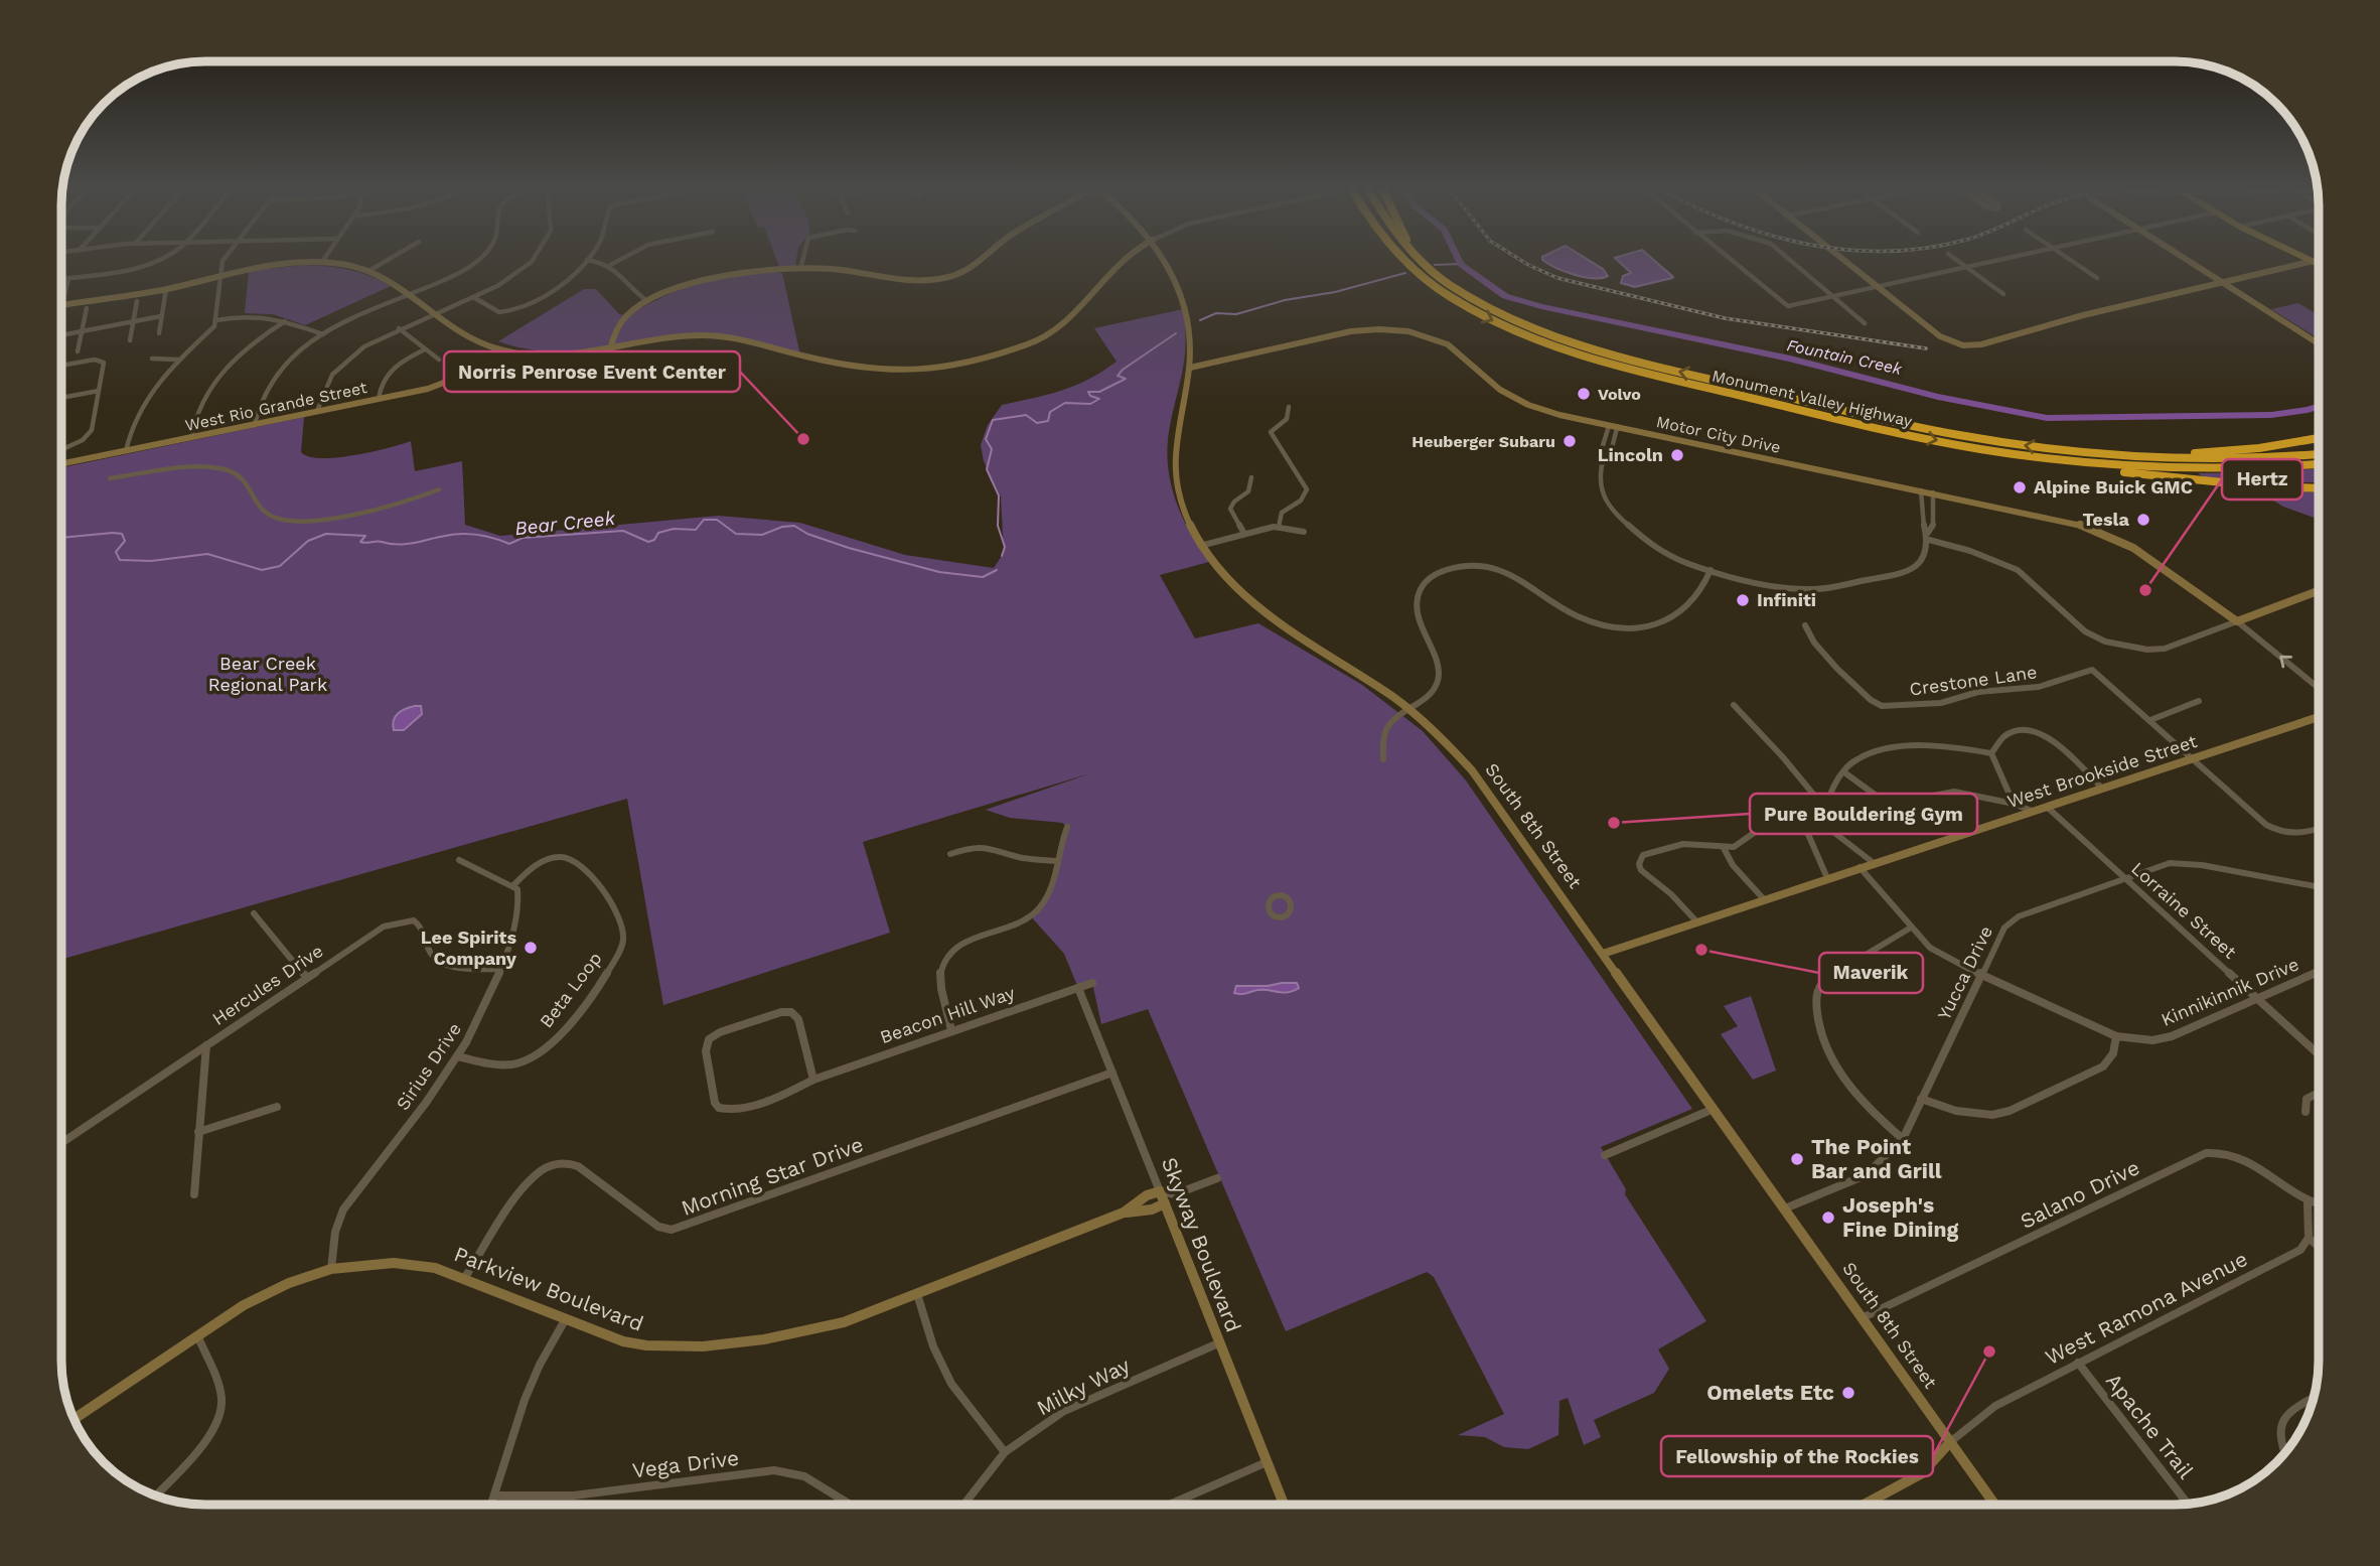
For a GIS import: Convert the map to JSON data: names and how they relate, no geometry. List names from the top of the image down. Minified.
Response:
{"streets":{"highway":["Monument Valley Highway"],"street":["West Rio Grande Street","Motor City Drive","Crestone Lane","West Brookside Street","South 8th Street","Lorraine Street","Yucca Drive","Hercules Drive","Beta Loop","Kinnikinnik Drive","Beacon Hill Way","Sirius Drive","Morning Star Drive","Salano Drive","Skyway Boulevard","Parkview Boulevard","West Ramona Avenue","Milky Way","Apache Trail","Vega Drive"]},"crossings":[["Motor City Drive","South 8th Street"],["West Brookside Street","South 8th Street"],["West Brookside Street","Lorraine Street"],["West Brookside Street","Kinnikinnik Drive"],["South 8th Street","Yucca Drive"],["South 8th Street","Salano Drive"],["South 8th Street","West Ramona Avenue"],["Lorraine Street","Yucca Drive"],["Lorraine Street","Kinnikinnik Drive"],["Yucca Drive","Kinnikinnik Drive"],["Hercules Drive","Sirius Drive"],["Beta Loop","Sirius Drive"],["Beacon Hill Way","Skyway Boulevard"],["Sirius Drive","Parkview Boulevard"],["Morning Star Drive","Skyway Boulevard"],["Morning Star Drive","Parkview Boulevard"],["Skyway Boulevard","Parkview Boulevard"],["Skyway Boulevard","Milky Way"],["West Ramona Avenue","Apache Trail"]],"water":["Fountain Creek","Bear Creek"],"parks":["Bear Creek Regional Park"],"places":["Volvo","Norris Penrose Event Center","Heuberger Subaru","Lincoln","Alpine Buick GMC","Tesla","Hertz","Infiniti","Pure Bouldering Gym","Lee Spirits Company","Maverik","The Point Bar and Grill","Joseph's Fine Dining","Fellowship of the Rockies","Omelets Etc"]}
